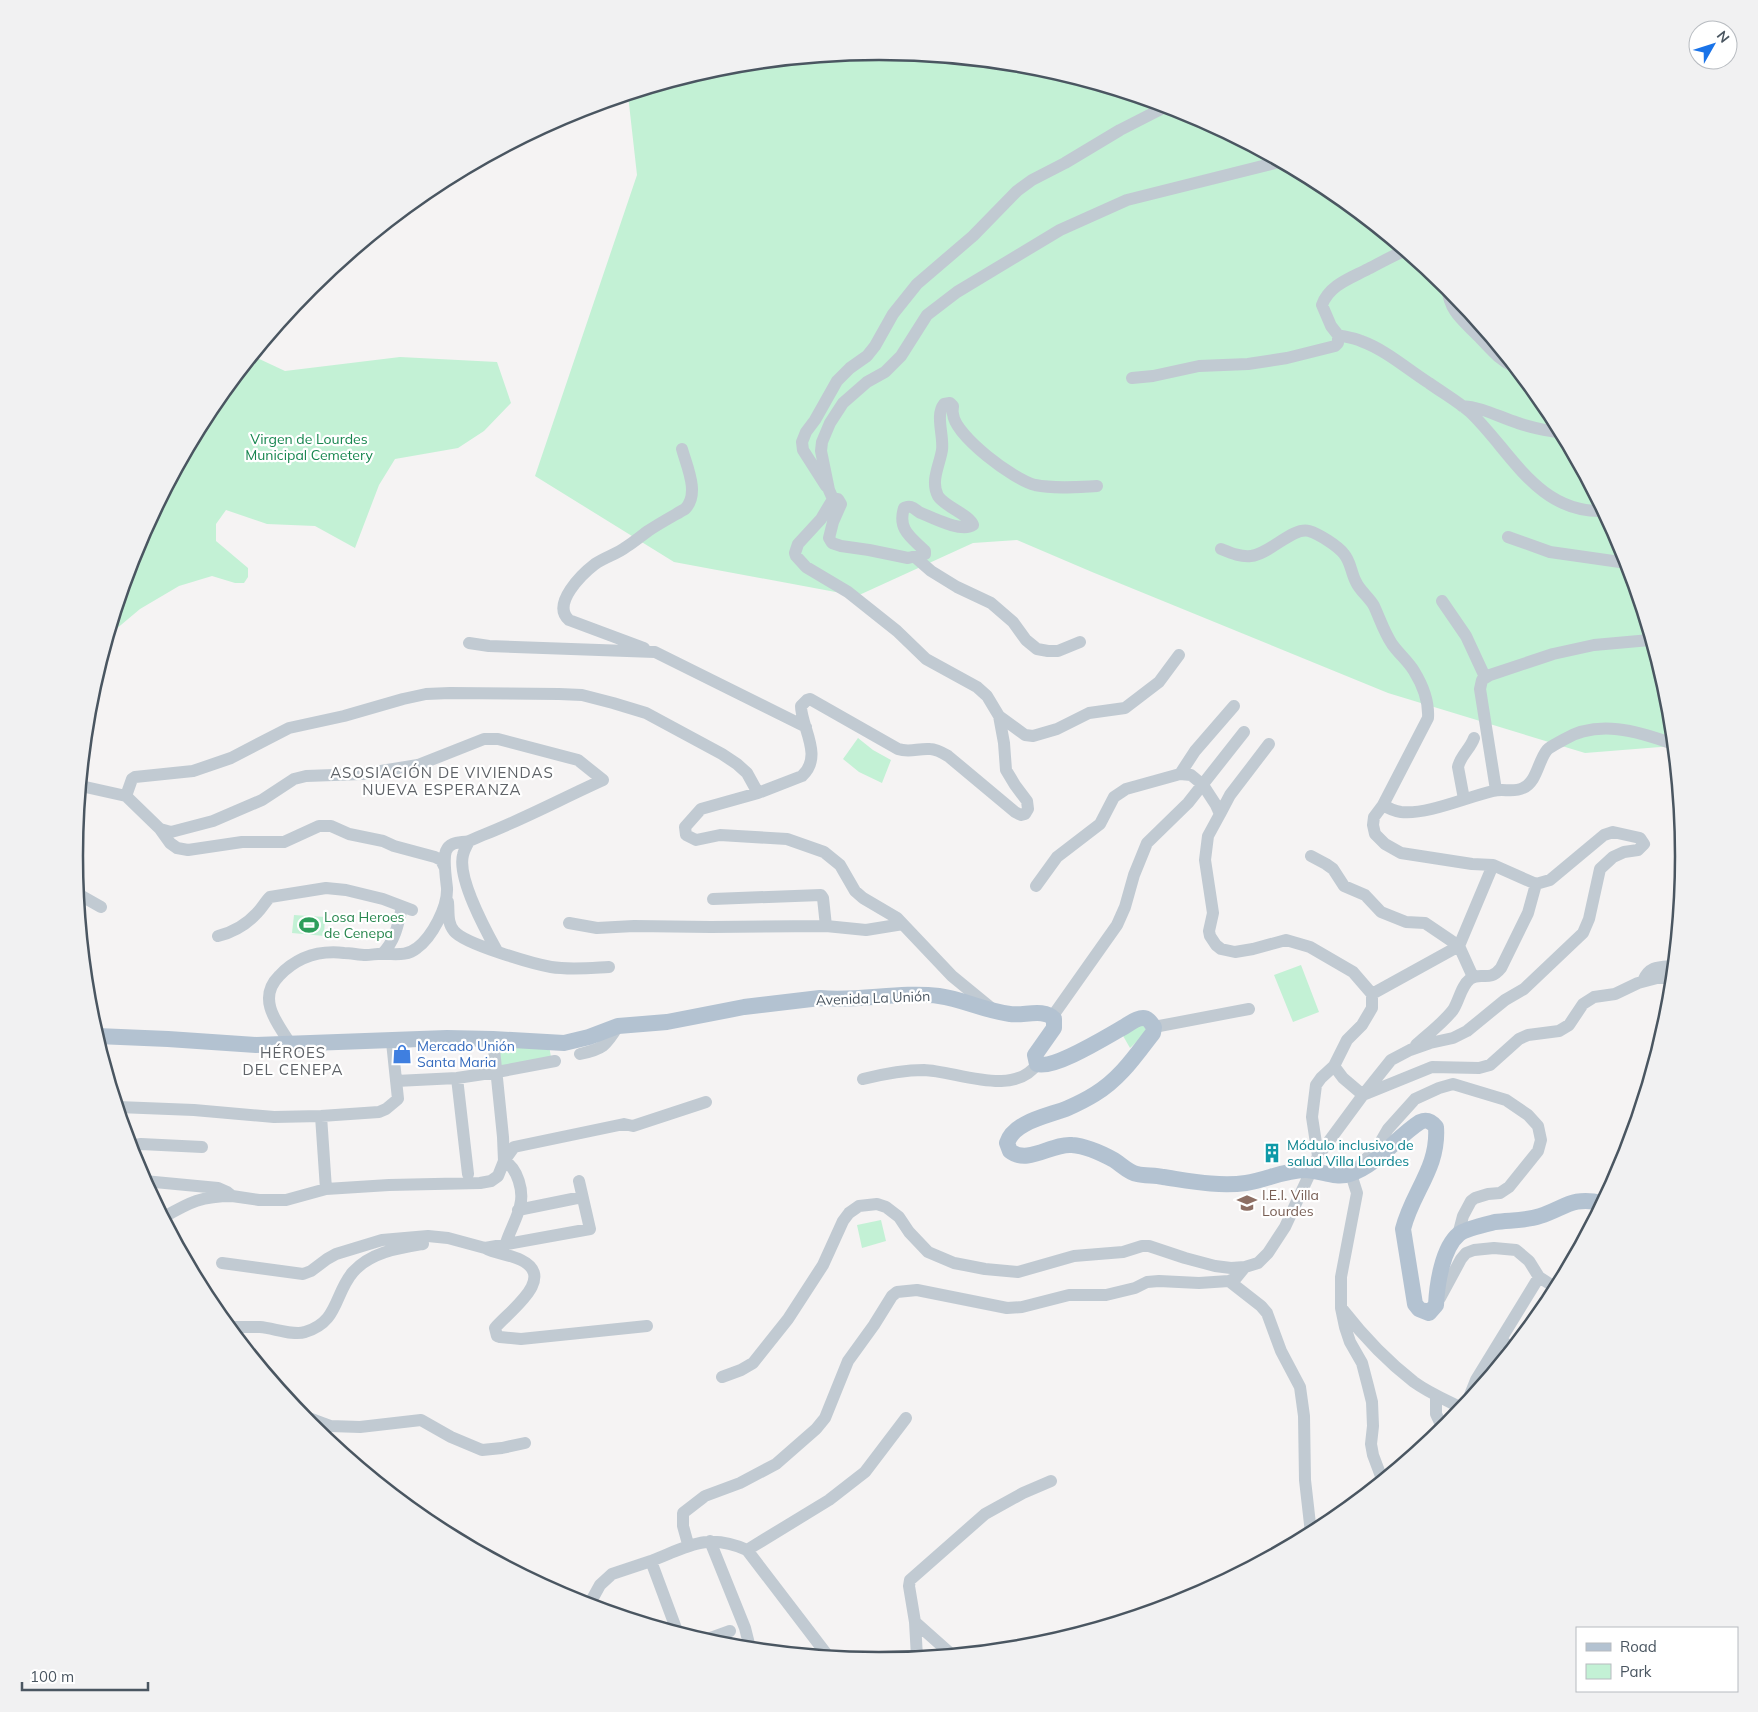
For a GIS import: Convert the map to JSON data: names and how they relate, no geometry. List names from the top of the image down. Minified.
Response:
{"streets":{"main road":["Avenida La Unión"]},"districts":["ASOSIACIÓN DE VIVIENDAS NUEVA ESPERANZA","HÉROES DEL CENEPA"],"parks":["Virgen de Lourdes Municipal Cemetery"],"places":{"sports":["Losa Heroes de Cenepa"],"shop":["Mercado Unión Santa Maria"],"building":["Módulo inclusivo de salud Villa Lourdes"],"school or university":["I.E.I. Villa Lourdes"]},"legend":["Road","Park"],"scale_bar":"100 m","north":"top right"}
